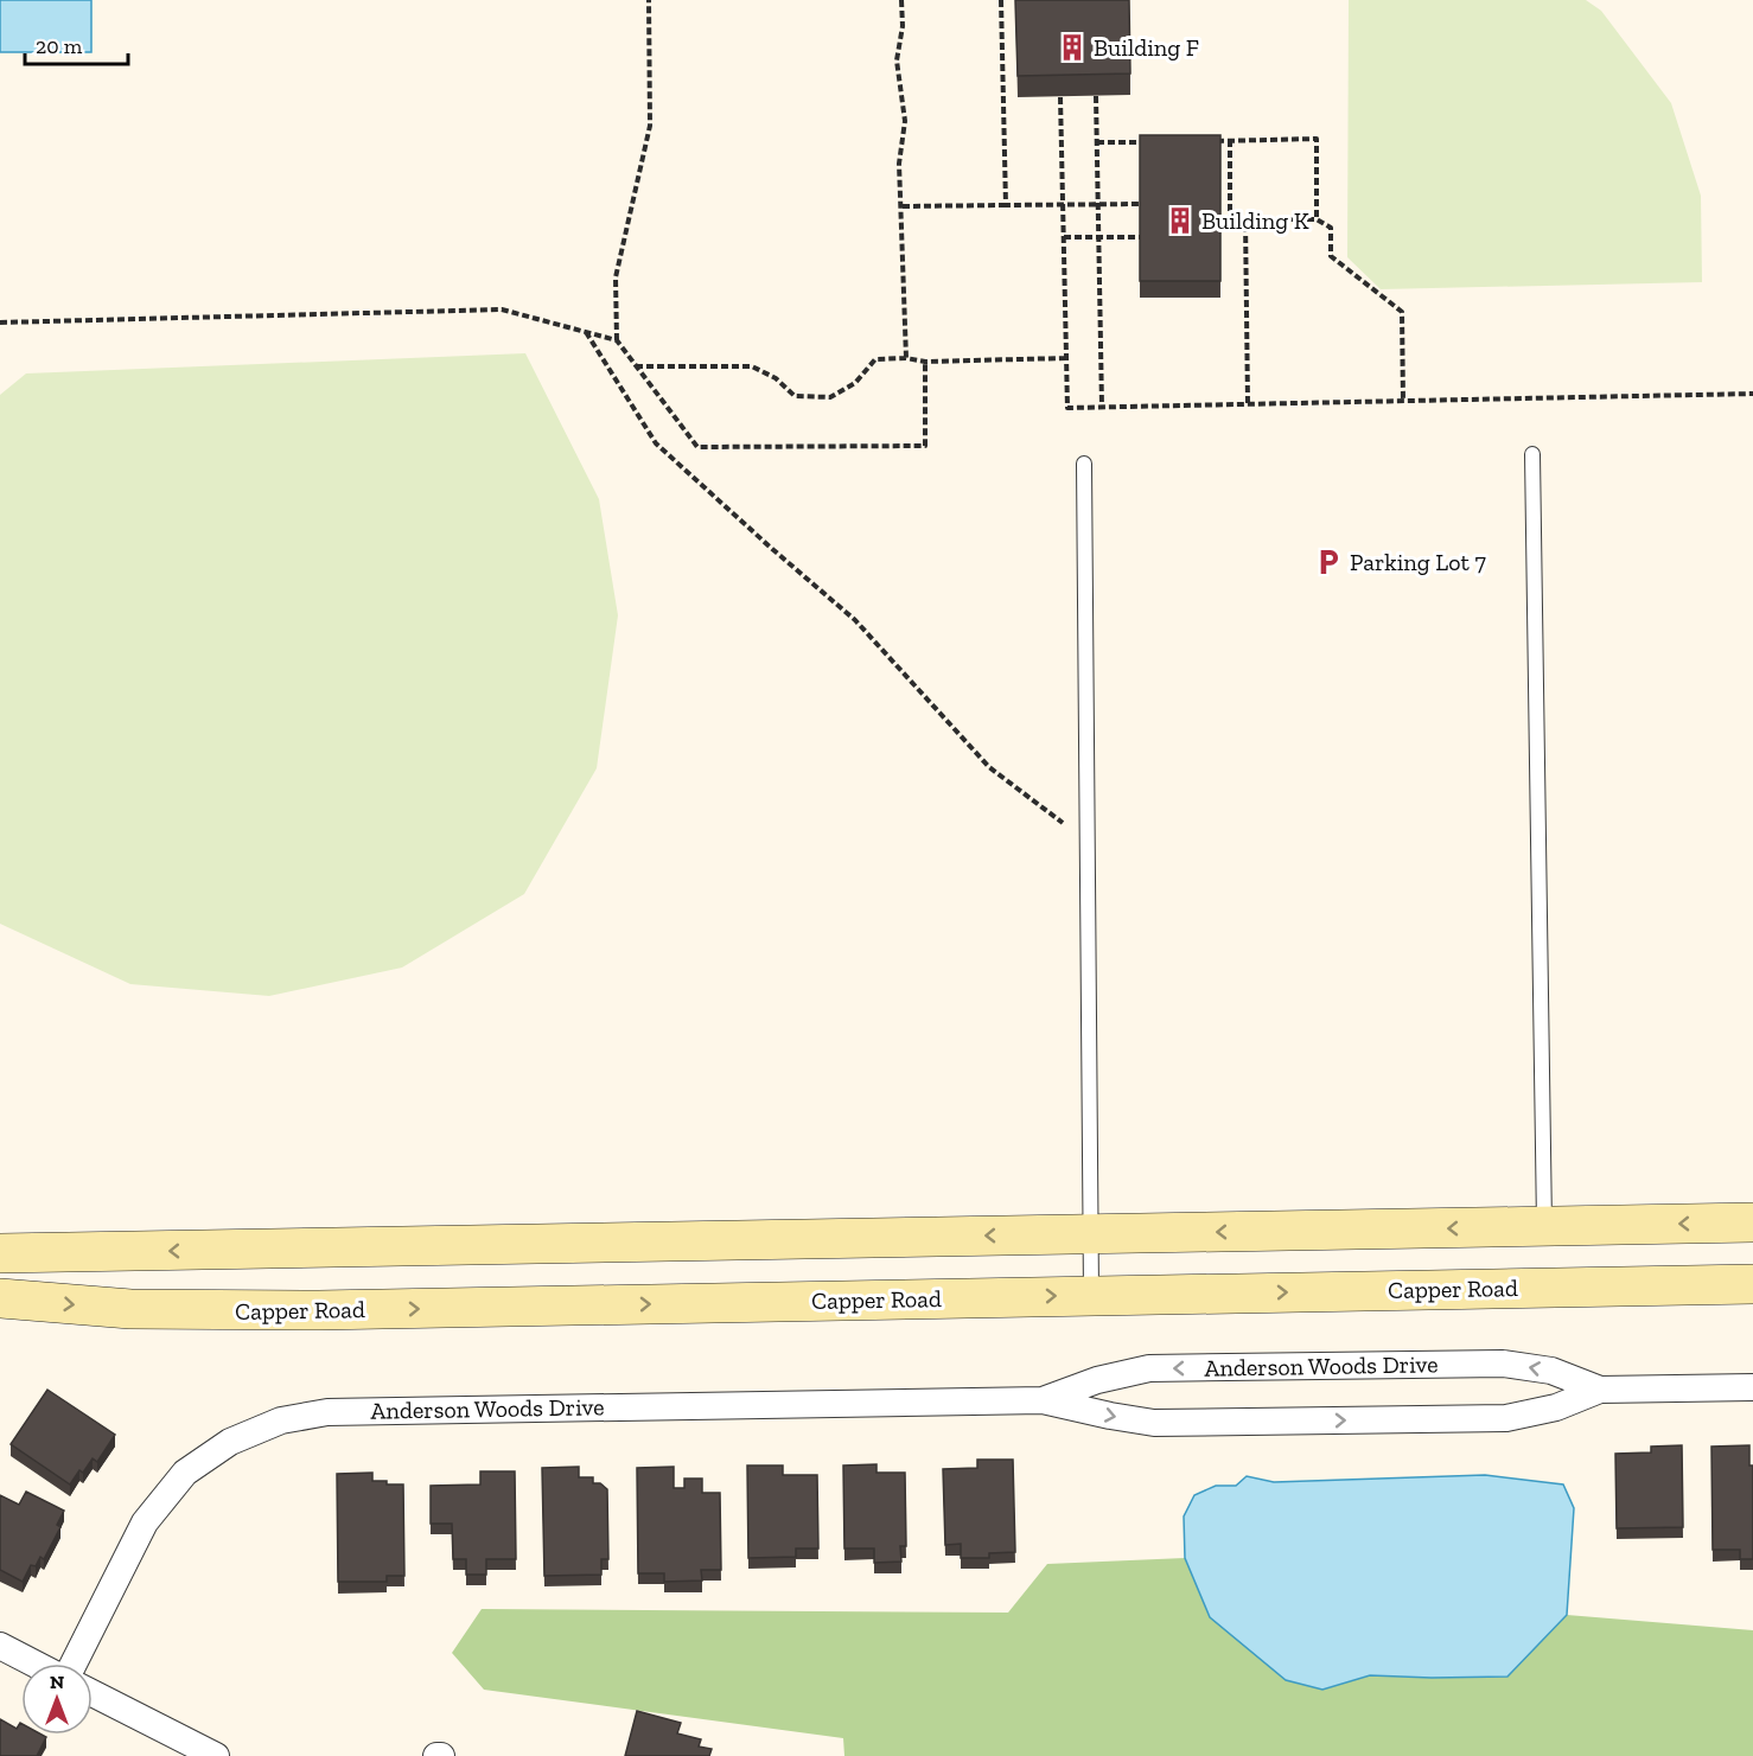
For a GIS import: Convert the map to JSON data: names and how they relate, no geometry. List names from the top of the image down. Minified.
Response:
{"streets":{"street":["Capper Road","Anderson Woods Drive"]},"places":{"building":["Building F","Building K"],"parking":["Parking Lot 7"]},"scale_bar":"20 m","north":"top"}
